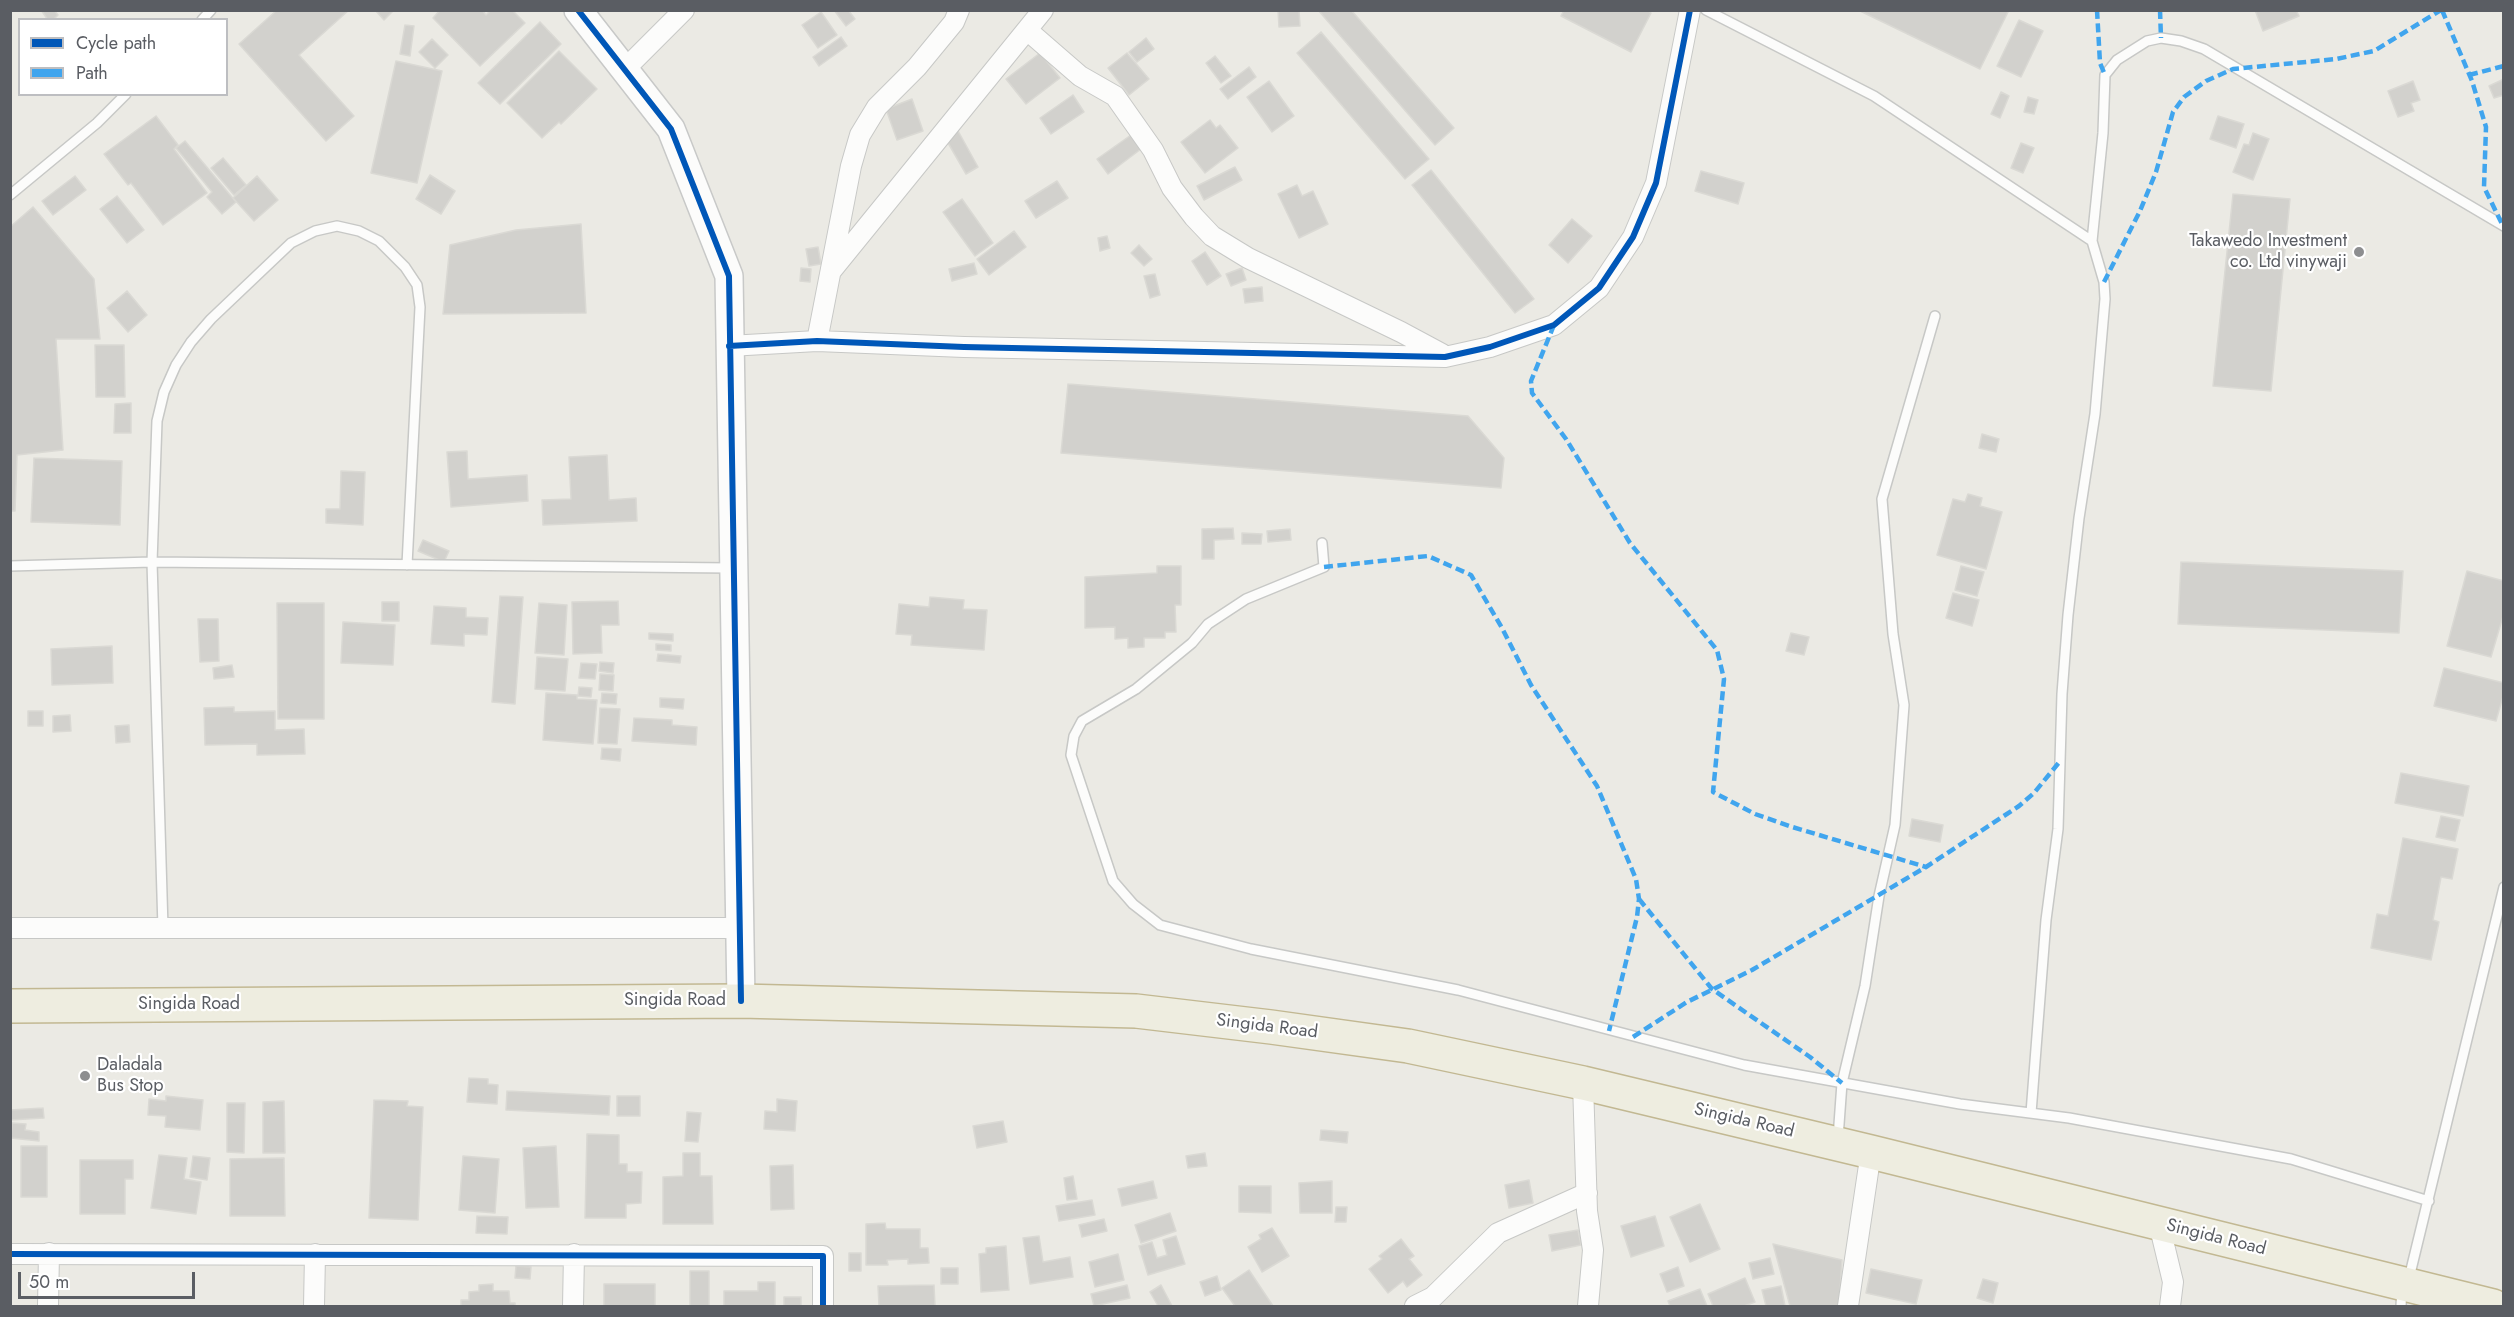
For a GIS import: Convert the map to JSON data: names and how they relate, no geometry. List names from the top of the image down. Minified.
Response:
{"streets":{"highway":["Singida Road"]},"places":["Takawedo Investment co. Ltd vinywaji","Daladala Bus Stop"],"legend":["Cycle path","Path"],"scale_bar":"50 m"}
